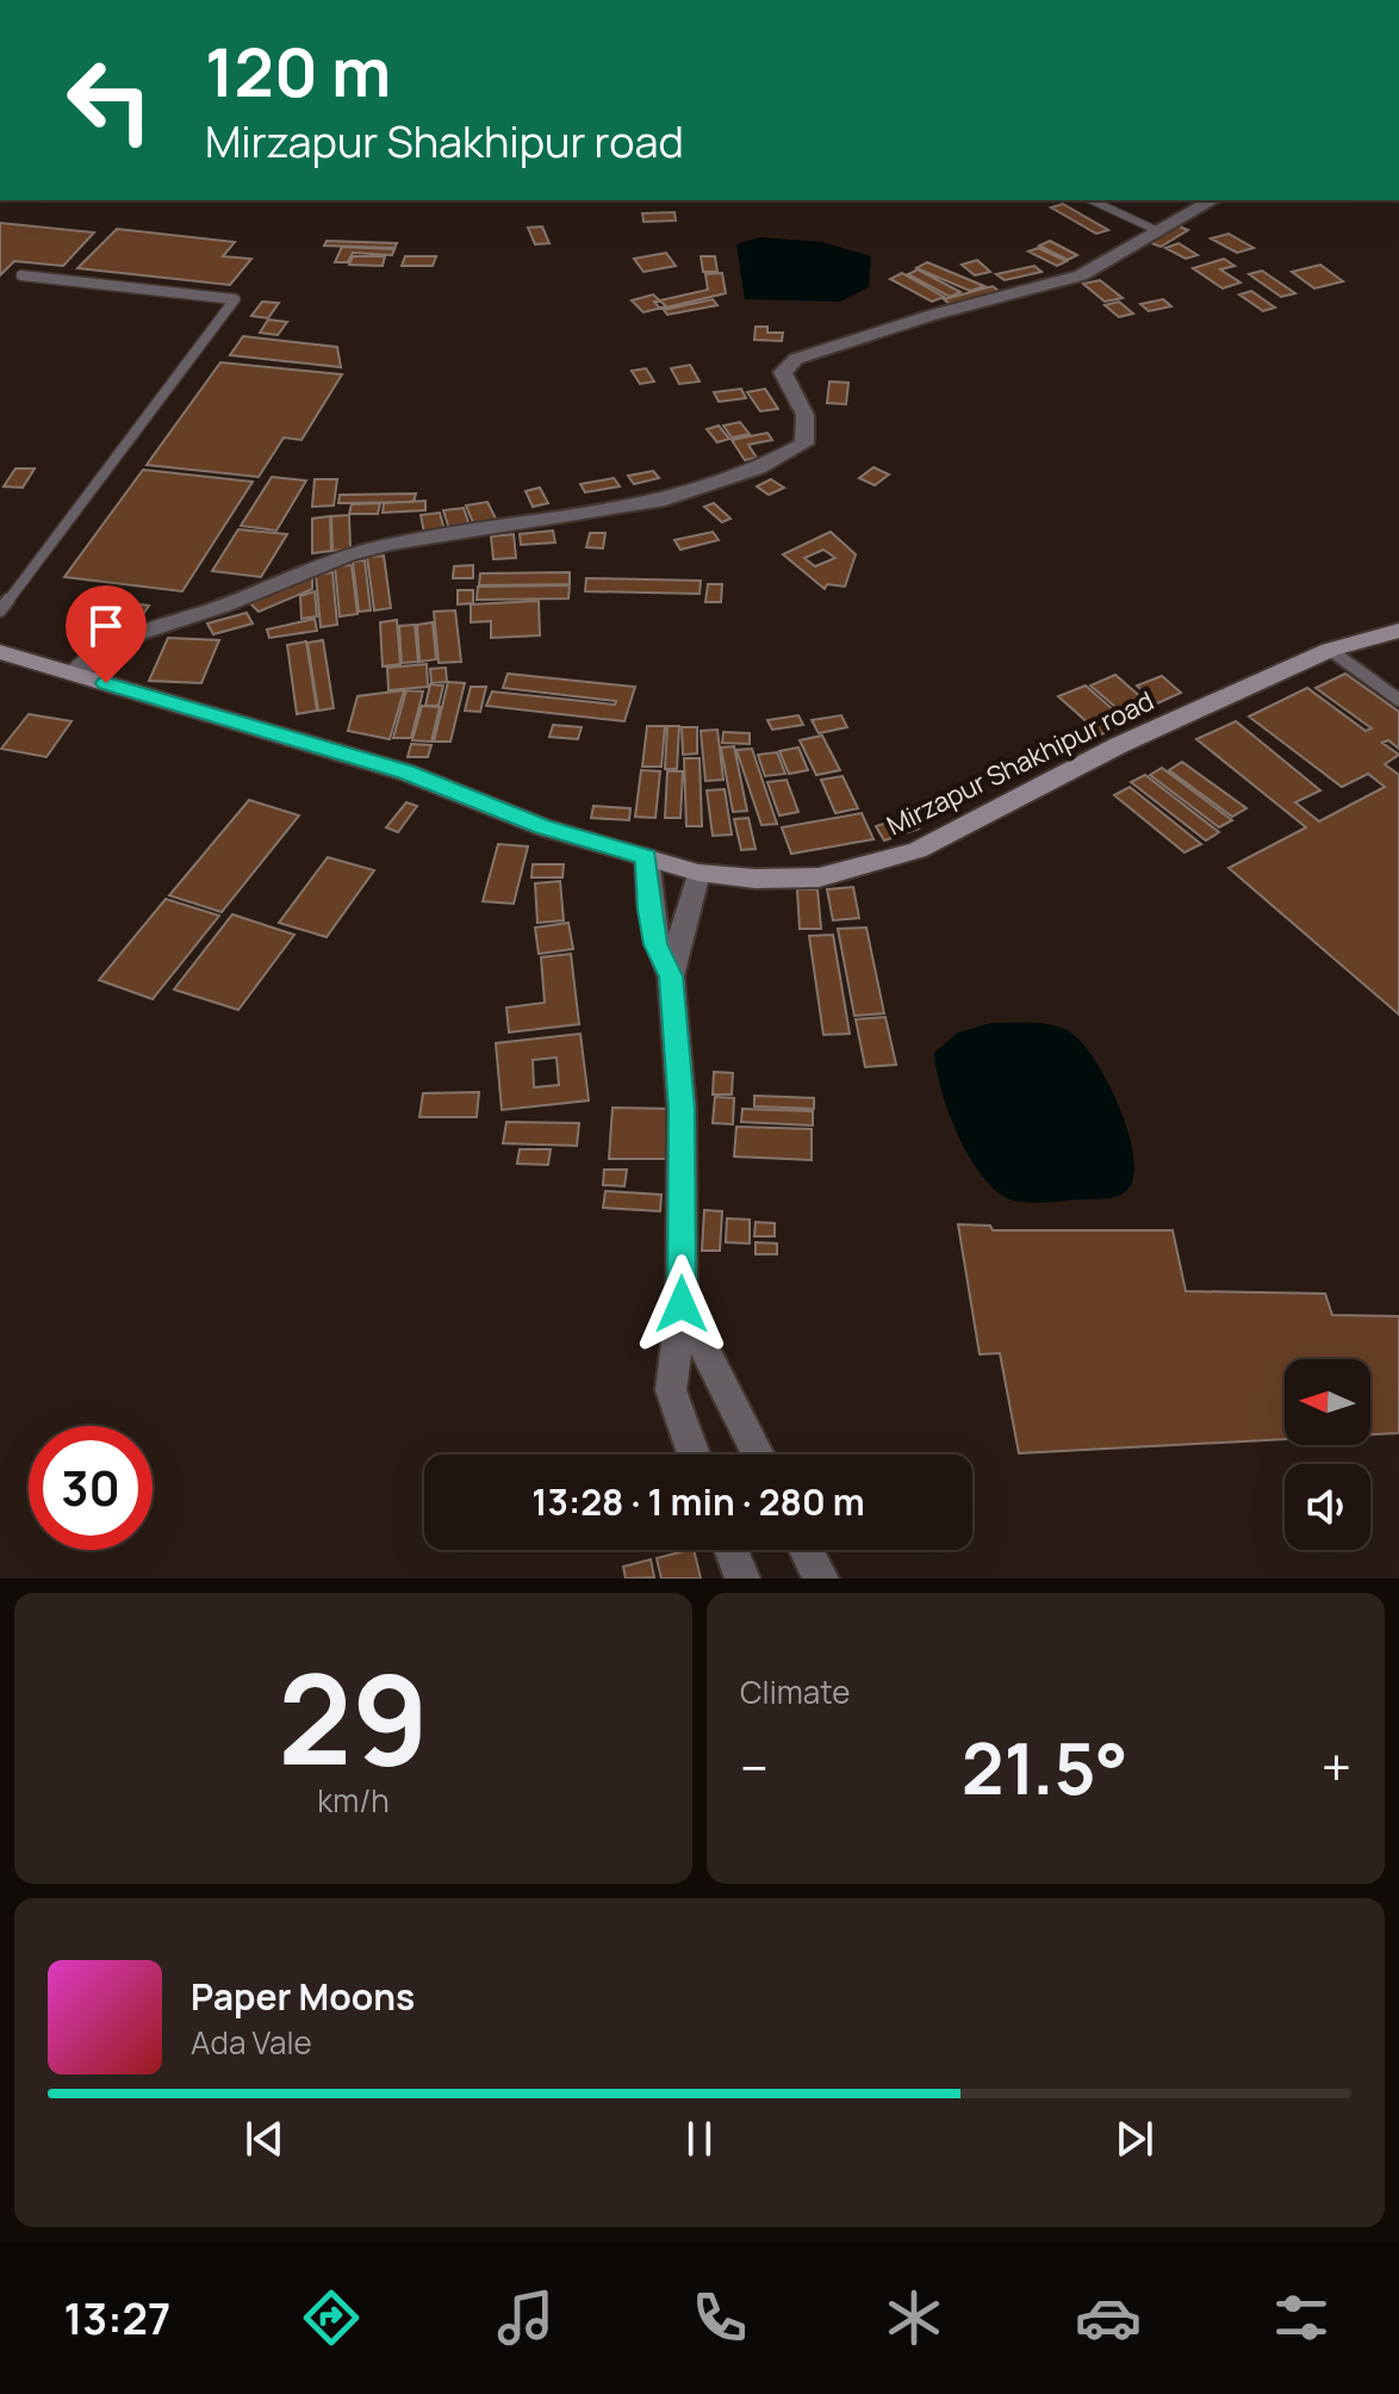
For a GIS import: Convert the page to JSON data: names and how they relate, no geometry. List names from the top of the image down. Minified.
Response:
{"streets":{"main road":["Mirzapur Shakhipur road"]},"north":"left","page":{"turn":["120 m","Mirzapur Shakhipur road"],"limit":"30","trip":"13:28 · 1 min · 280 m","tile":[["29","km/h"],"Climate"],"heat":["−","21.5°","+"],"song":["Paper Moons","Ada Vale"],"tabs":"13:27"}}
